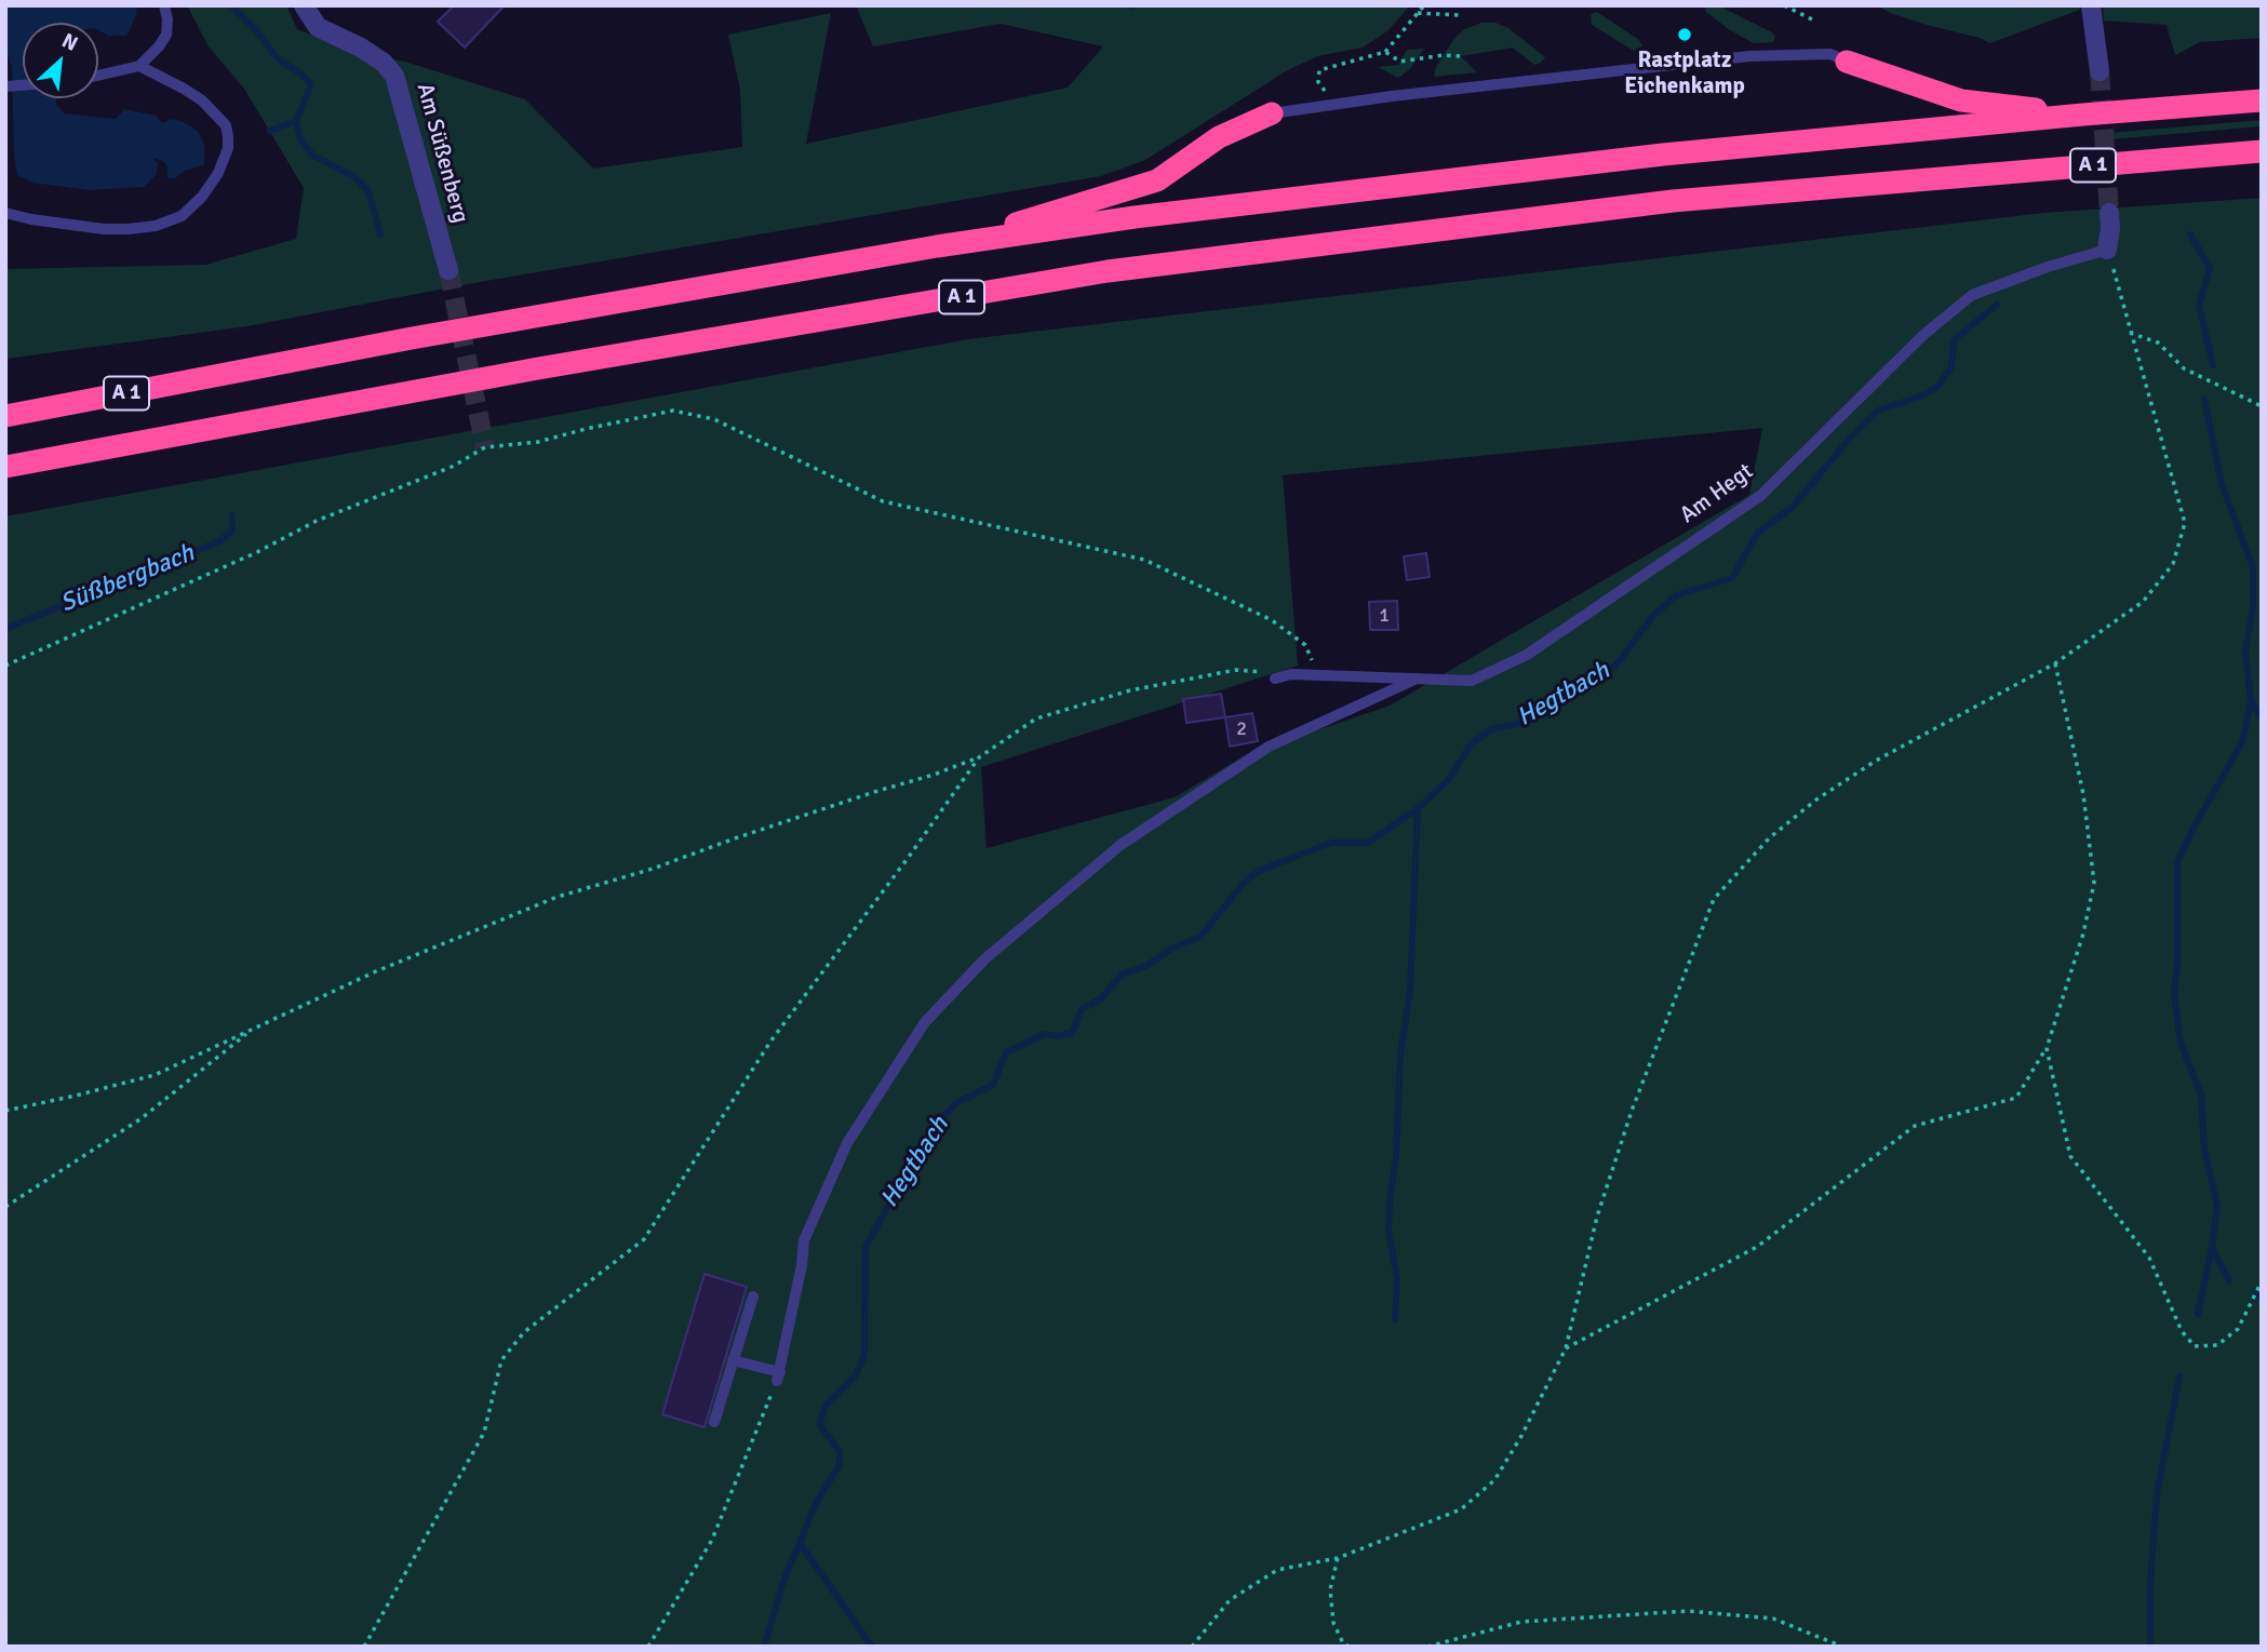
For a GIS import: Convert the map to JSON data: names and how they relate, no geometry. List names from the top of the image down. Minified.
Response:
{"streets":{"highway":["A 1"],"street":["Am Süßenberg"],"lane":["Am Hegt"]},"water":["Süßbergbach","Hegtbach"],"places":["Rastplatz Eichenkamp"],"house_numbers":["1","2"],"north":"top right"}
